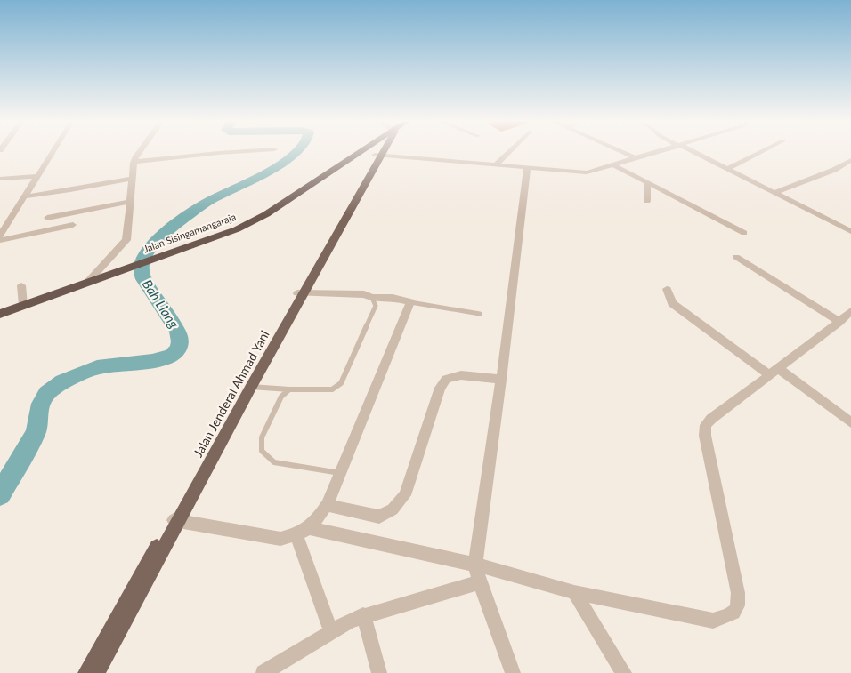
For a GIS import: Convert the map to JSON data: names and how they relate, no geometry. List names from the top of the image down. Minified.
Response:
{"streets":{"highway":["Jalan Sisingamangaraja"],"main road":["Jalan Jenderal Ahmad Yani"]},"water":["Bah Liang"]}
